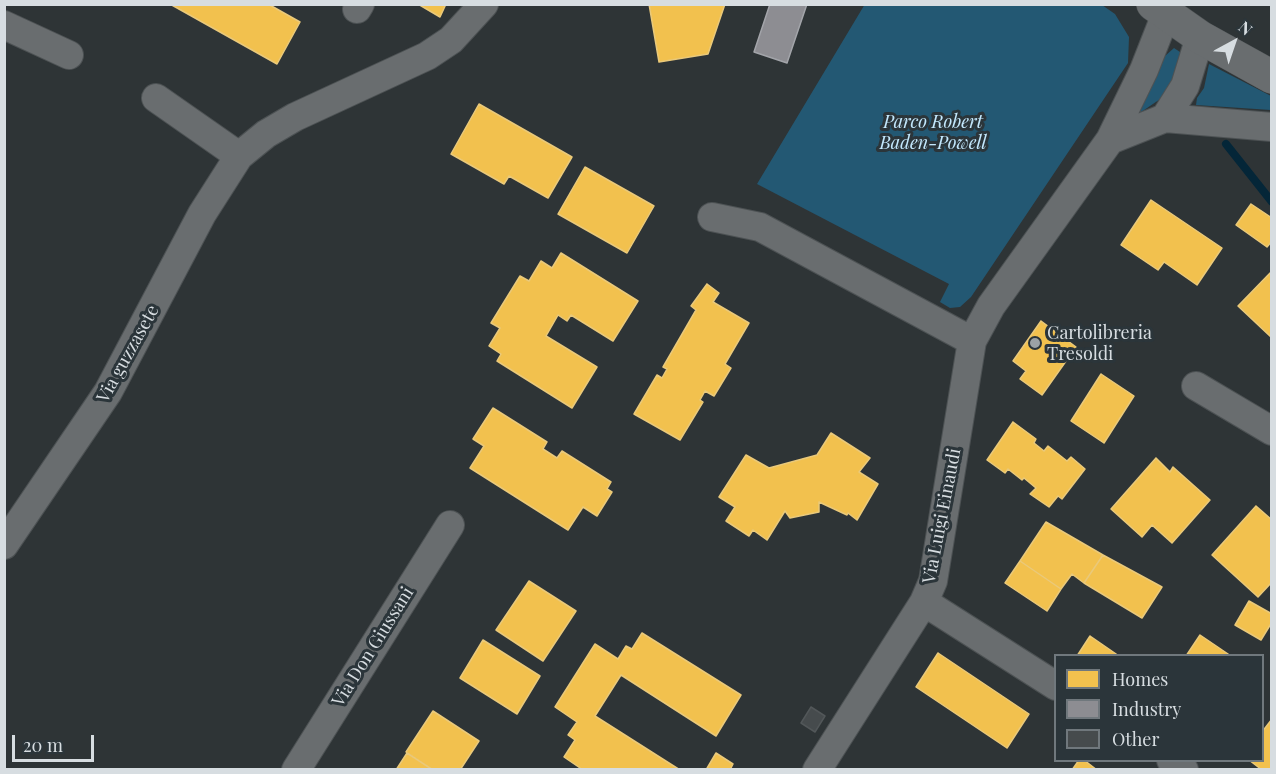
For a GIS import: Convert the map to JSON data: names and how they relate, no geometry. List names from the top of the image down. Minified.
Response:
{"streets":{"street":["Via guzzasete","Via Luigi Einaudi","Via Don Giussani"]},"parks":["Parco Robert Baden-Powell"],"places":["Cartolibreria Tresoldi"],"legend":["Homes","Industry","Other"],"scale_bar":"20 m","north":"top right"}
